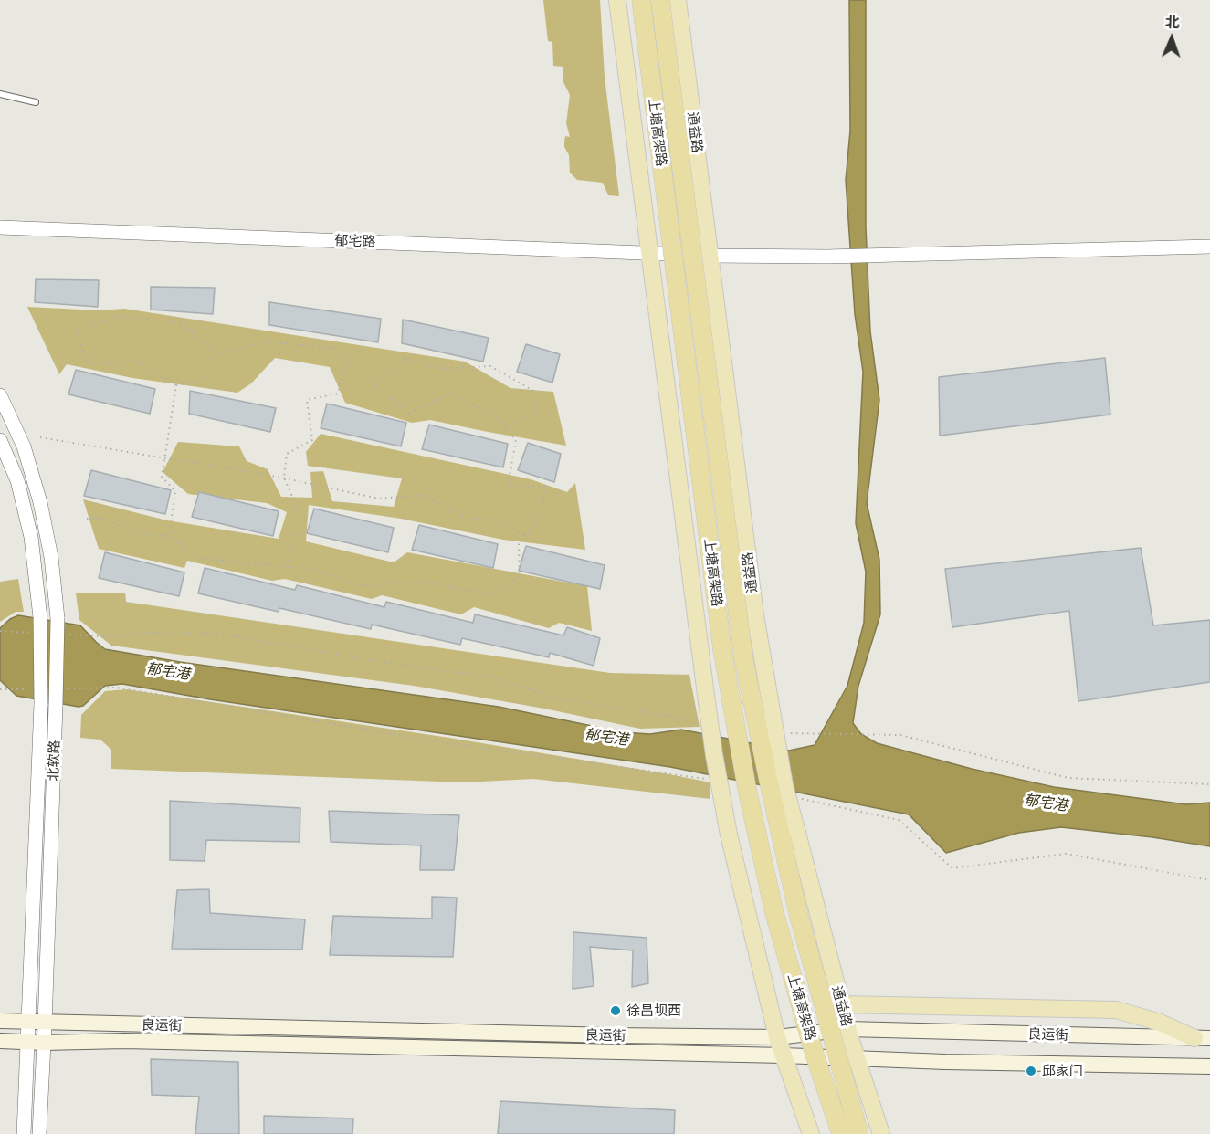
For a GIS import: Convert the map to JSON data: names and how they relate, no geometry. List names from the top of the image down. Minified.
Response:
{"streets":{"highway":["上塘高架路"],"main road":["通益路","良运街"],"street":["郁宅路","北软路"]},"crossings":[["通益路","郁宅路"],["通益路","良运街"],["北软路","良运街"]],"water":["郁宅港"],"places":["徐昌坝西","邱家门"],"north":"top"}
